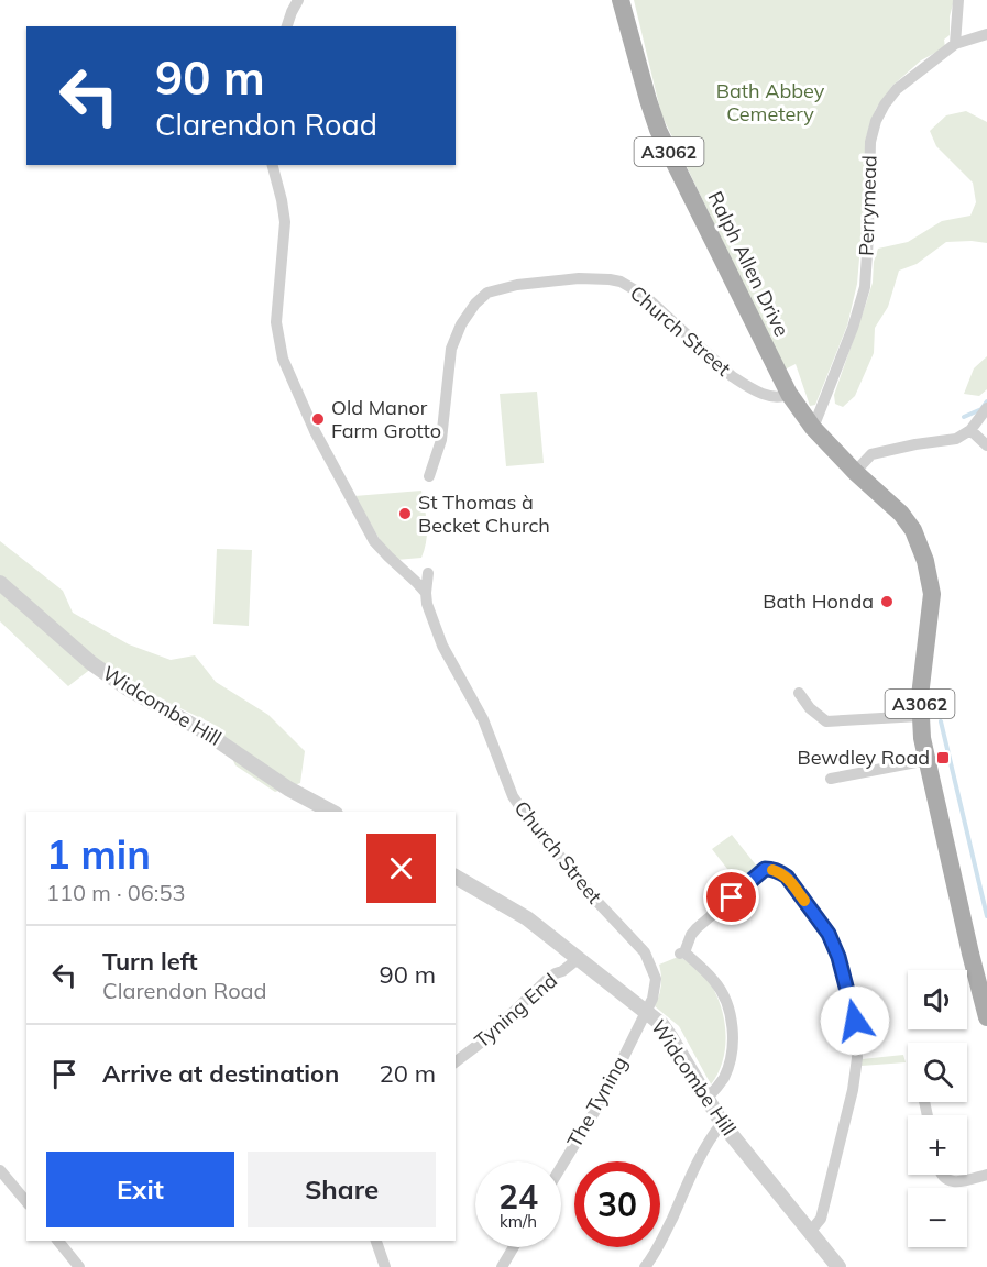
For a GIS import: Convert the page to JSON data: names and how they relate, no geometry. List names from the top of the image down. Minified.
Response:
{"streets":{"main road":["A3062","Ralph Allen Drive"],"street":["Perrymead","Church Street","Widcombe Hill","Tyning End","The Tyning"]},"crossings":[["A3062","Perrymead"],["A3062","Ralph Allen Drive"],["Perrymead","Ralph Allen Drive"],["Ralph Allen Drive","Church Street"],["Church Street","Widcombe Hill"],["Church Street","The Tyning"],["Widcombe Hill","Tyning End"],["Widcombe Hill","The Tyning"]],"parks":["Bath Abbey Cemetery"],"places":{"other":["Old Manor Farm Grotto","St Thomas à Becket Church","Bath Honda"],"transit":["Bewdley Road"]},"page":{"turn":["90 m","Clarendon Road"],"heading":["1 min","110 m · 06:53"],"list":[{"name":"Turn left","note":"Clarendon Road","value":"90 m"},{"name":"Arrive at destination","value":"20 m"}],"map_buttons":["+","−"],"buttons":["Exit","Share"],"speed":"24 km/h","limit":"30"}}
